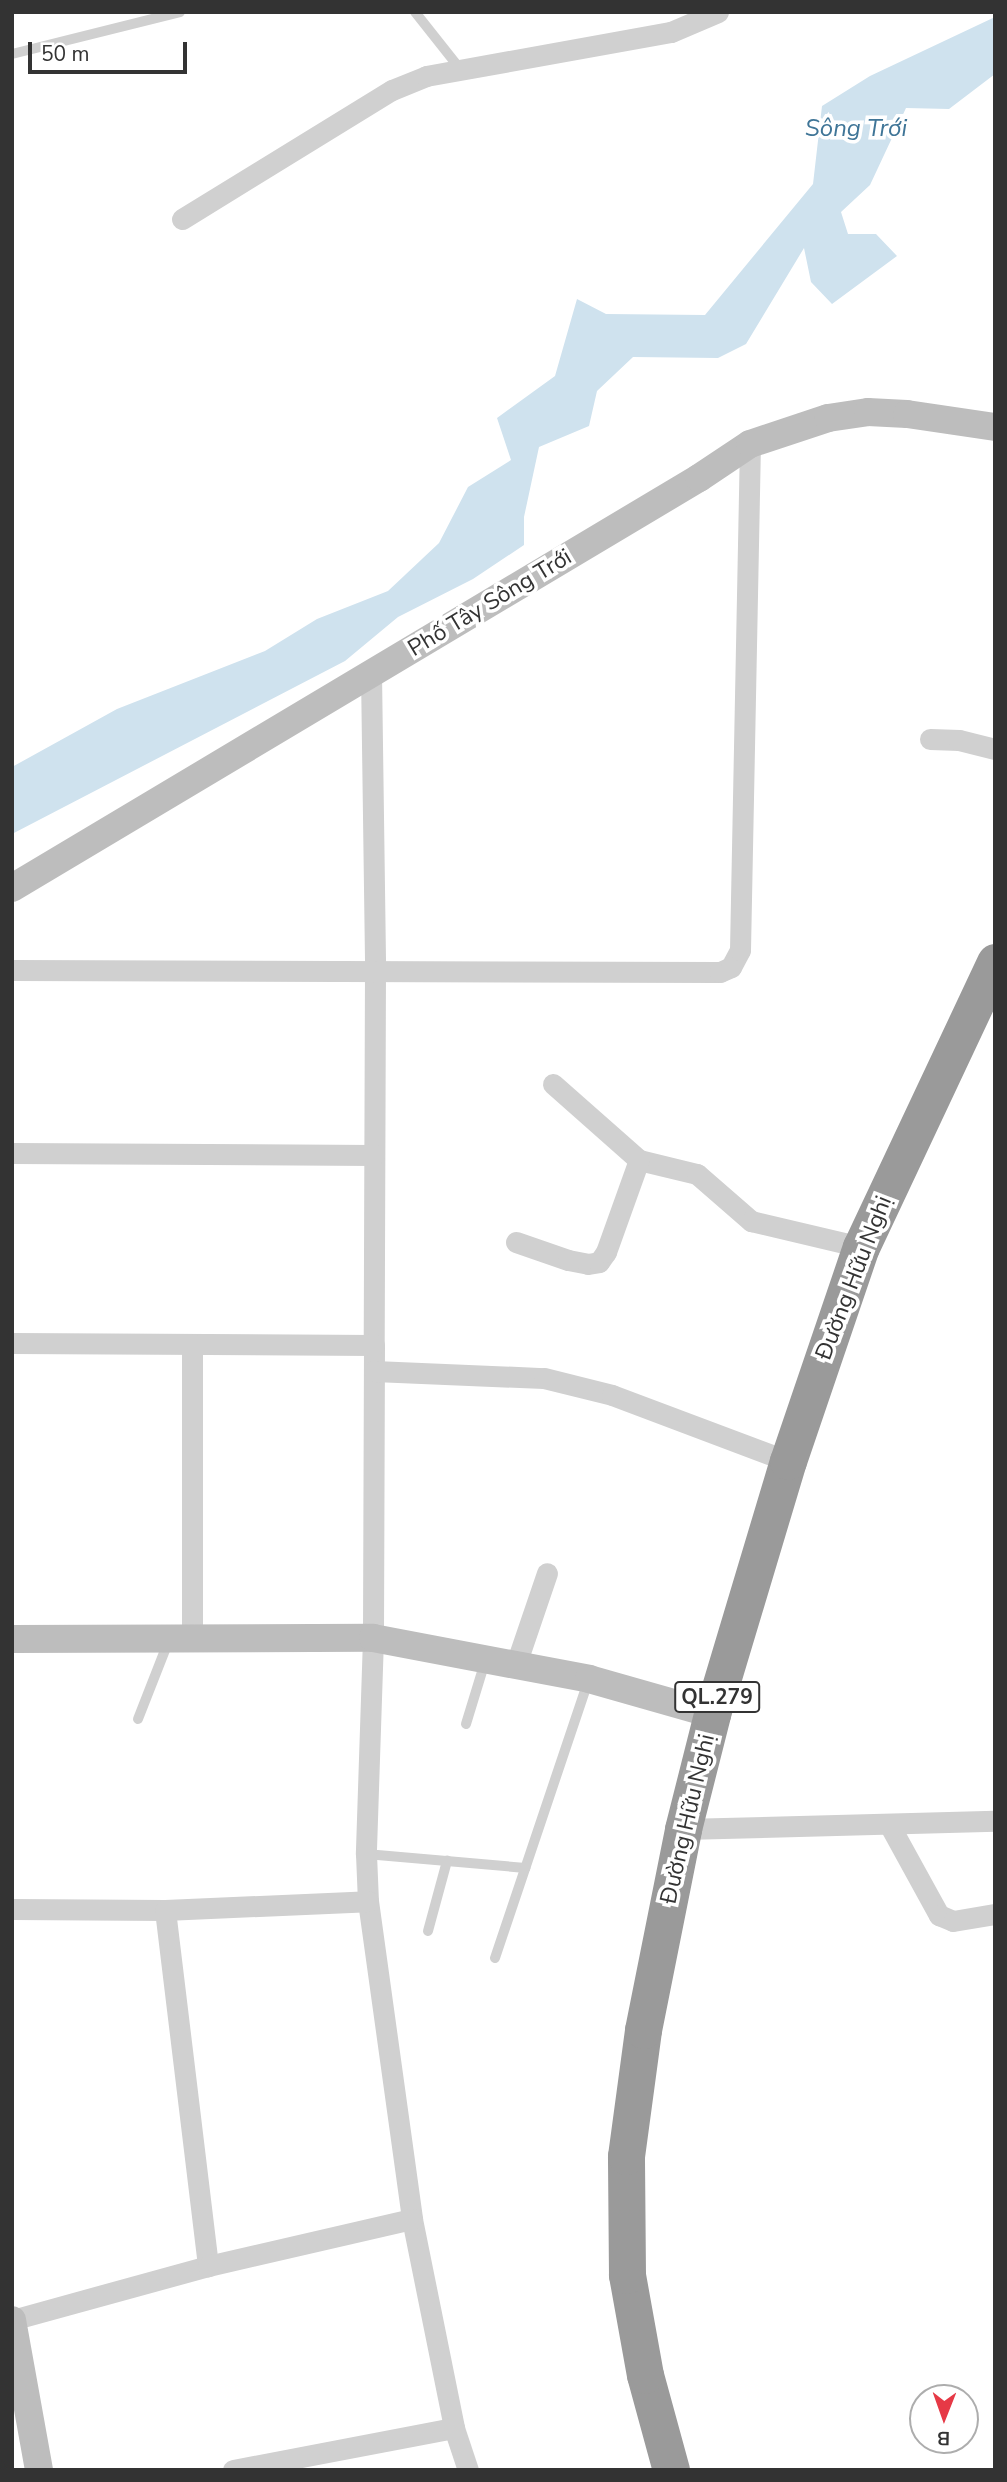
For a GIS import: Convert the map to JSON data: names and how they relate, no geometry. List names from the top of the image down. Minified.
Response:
{"streets":{"highway":["Đường Hữu Nghị","QL.279"],"street":["Phố Tây Sông Trới"]},"water":["Sông Trới"],"scale_bar":"50 m","north":"bottom"}
